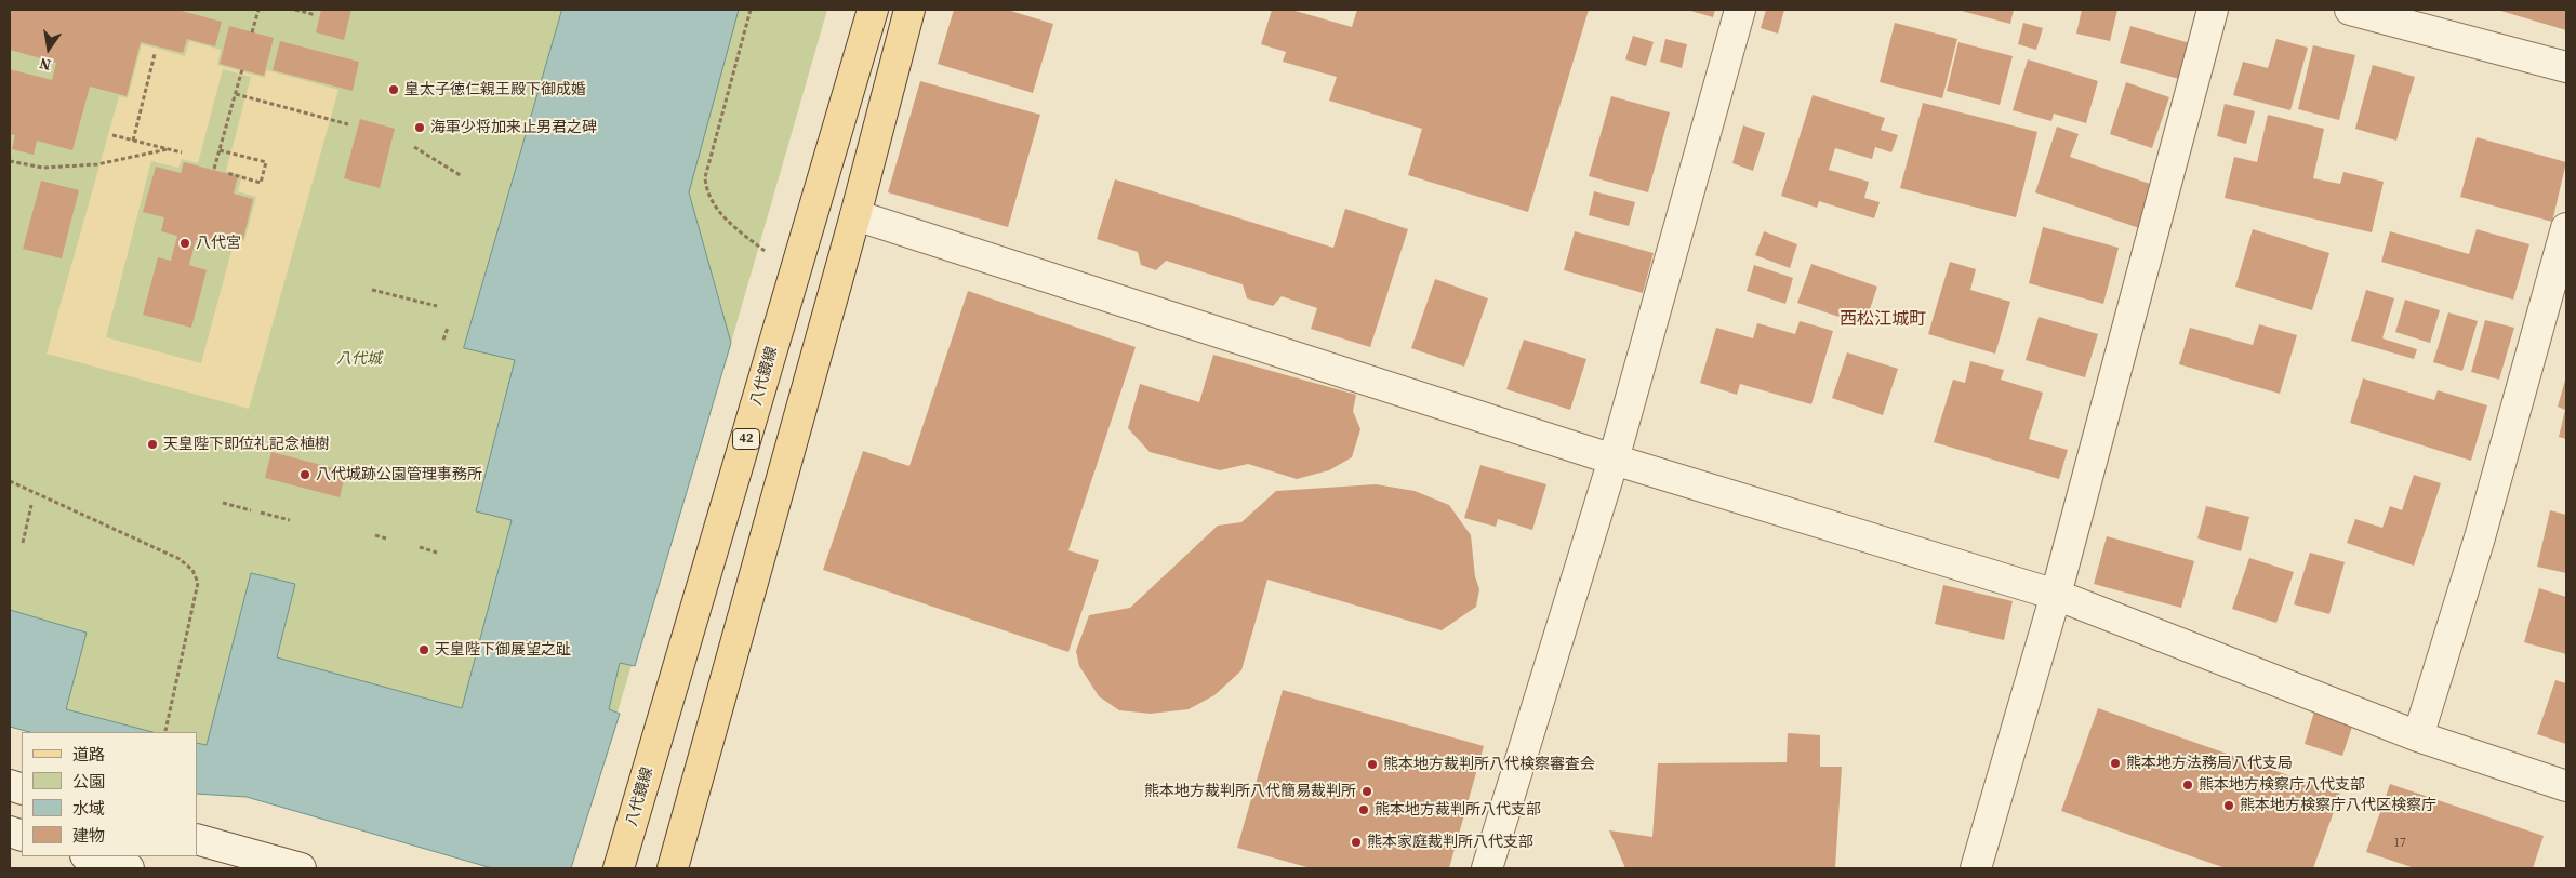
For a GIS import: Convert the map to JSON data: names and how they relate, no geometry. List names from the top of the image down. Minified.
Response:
{"streets":{"main road":["八代鏡線","42"]},"districts":["西松江城町"],"parks":["八代城"],"places":["皇太子徳仁親王殿下御成婚","海軍少将加来止男君之碑","八代宮","天皇陛下即位礼記念植樹","八代城跡公園管理事務所","天皇陛下御展望之趾","熊本地方法務局八代支局","熊本地方裁判所八代検察審査会","熊本地方検察庁八代支部","熊本地方裁判所八代簡易裁判所","熊本地方検察庁八代区検察庁","熊本地方裁判所八代支部","熊本家庭裁判所八代支部"],"house_numbers":["17"],"legend":["道路","公園","水域","建物"],"north":"bottom"}
